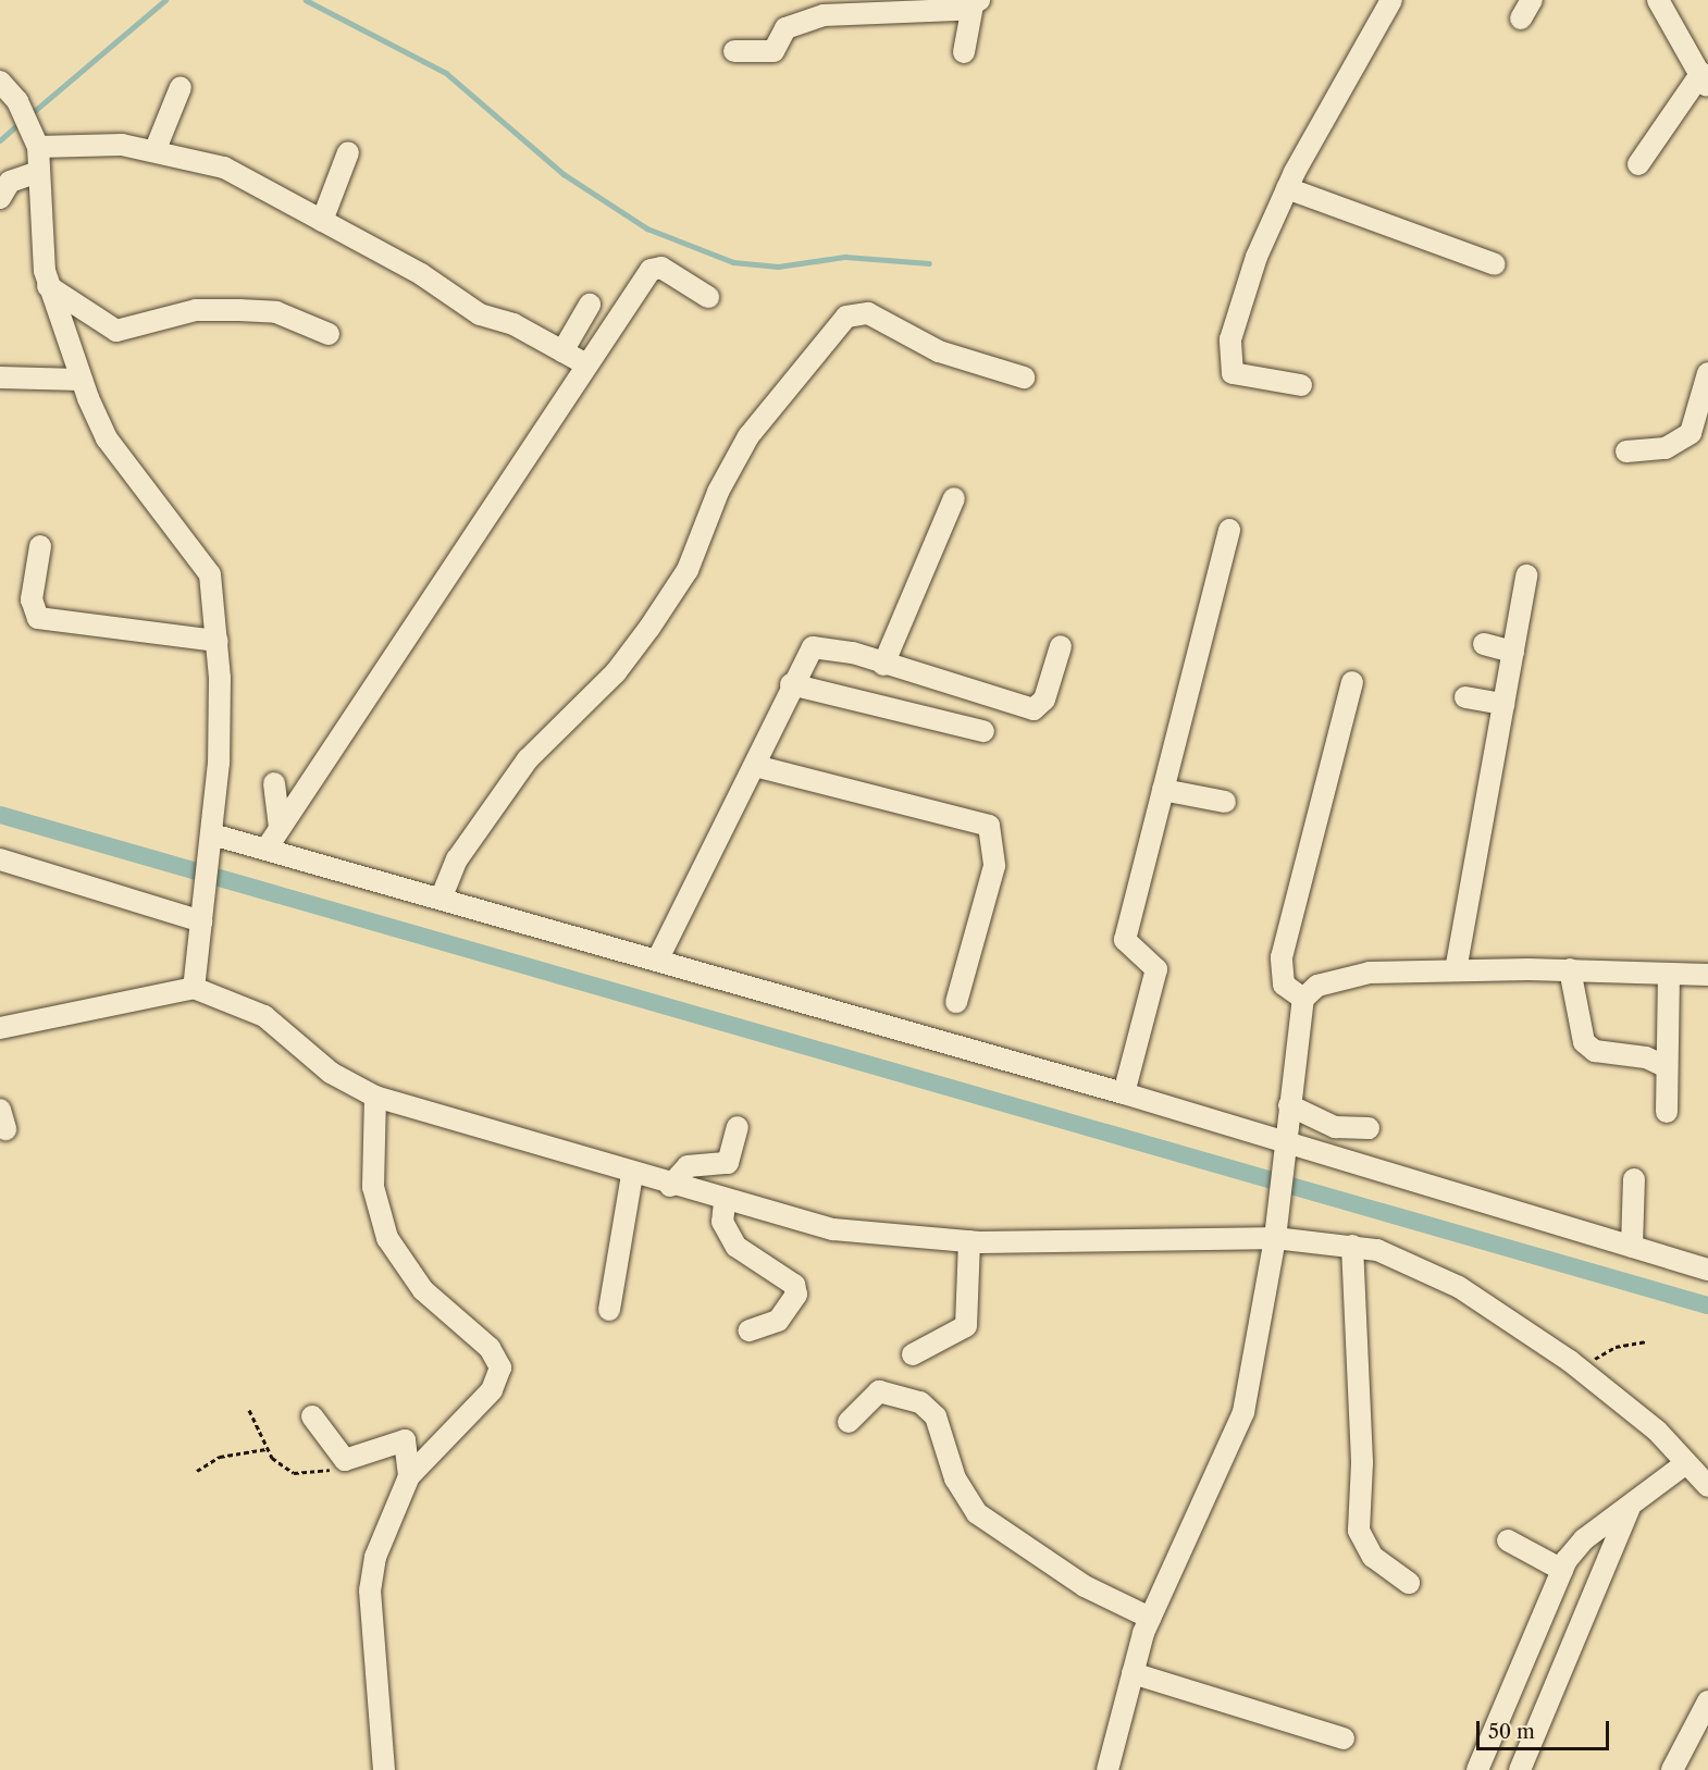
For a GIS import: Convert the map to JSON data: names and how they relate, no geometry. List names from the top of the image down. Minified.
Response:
{"scale_bar":"50 m"}
